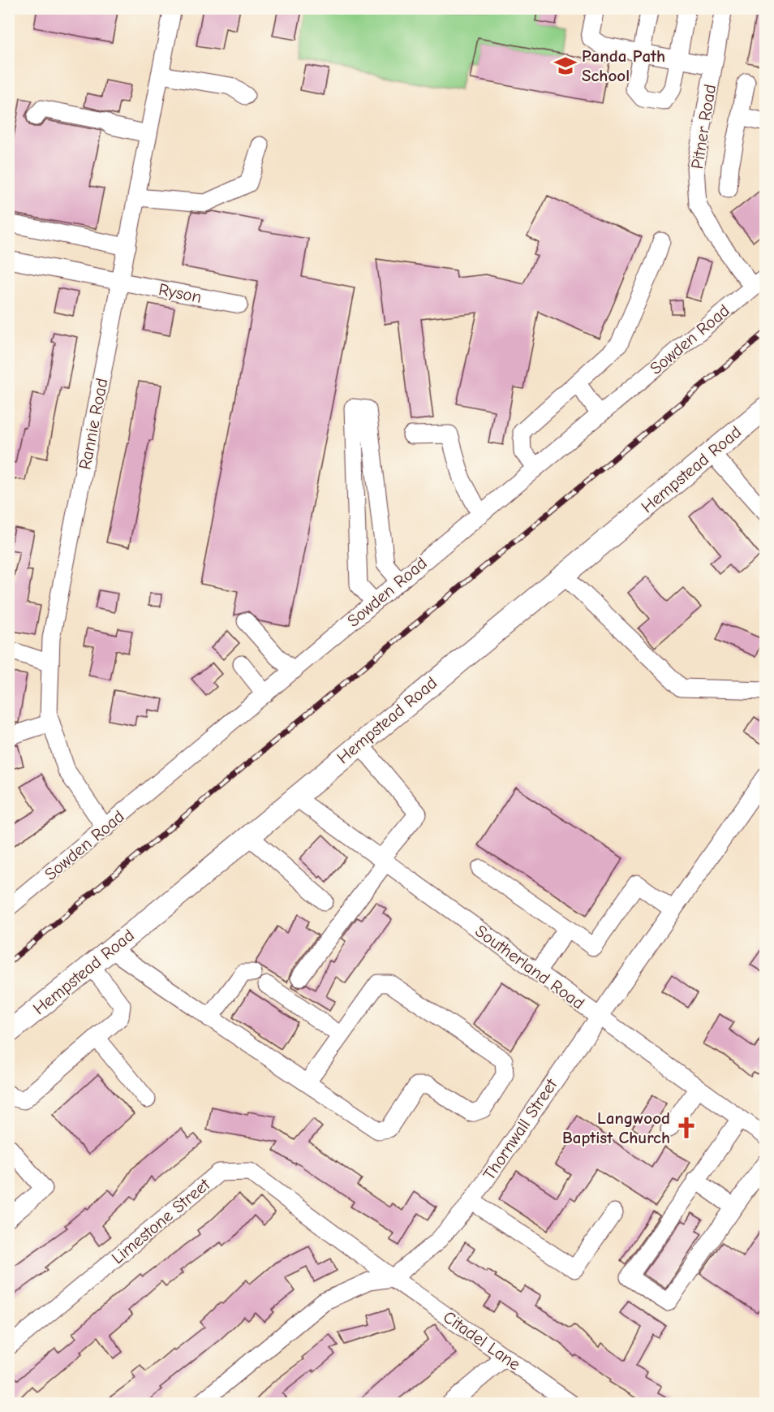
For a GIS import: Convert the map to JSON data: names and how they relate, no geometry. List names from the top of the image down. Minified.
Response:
{"streets":{"main road":["Hempstead Road"],"street":["Pitner Road","Ryson","Sowden Road","Rannie Road","Southerland Road","Thornwall Street","Limestone Street","Citadel Lane"]},"crossings":[["Pitner Road","Sowden Road"],["Ryson","Rannie Road"],["Sowden Road","Rannie Road"],["Hempstead Road","Southerland Road"],["Southerland Road","Thornwall Street"],["Thornwall Street","Limestone Street"],["Thornwall Street","Citadel Lane"],["Limestone Street","Citadel Lane"]],"places":{"school or university":["Panda Path School"],"church":["Langwood Baptist Church"]}}
